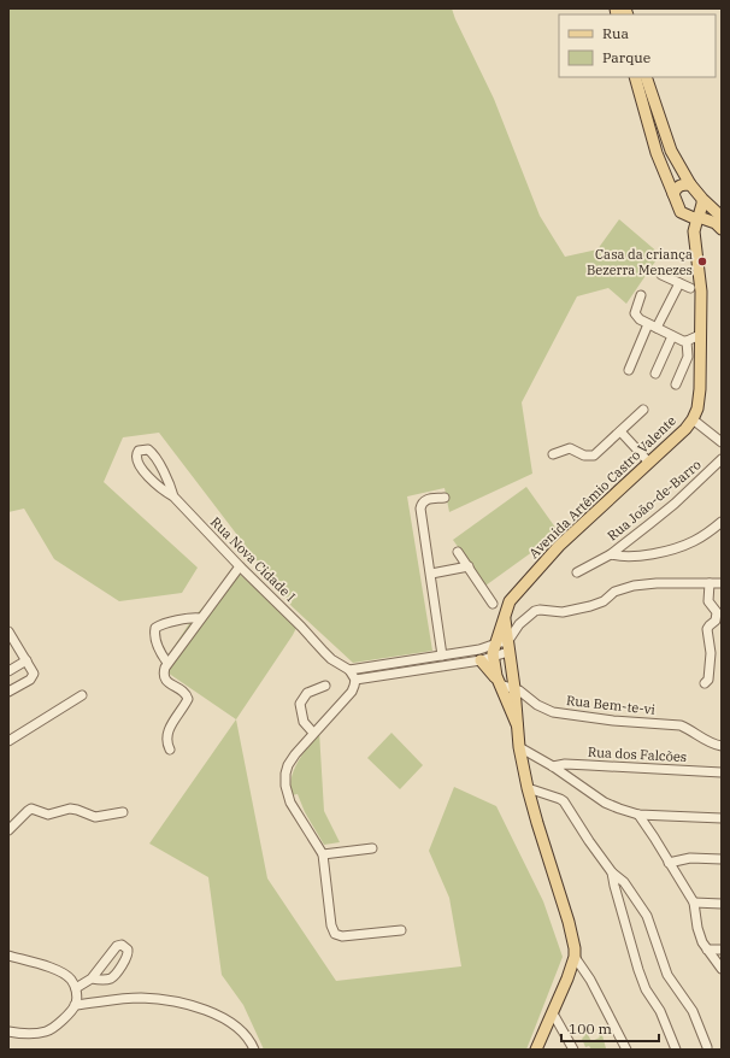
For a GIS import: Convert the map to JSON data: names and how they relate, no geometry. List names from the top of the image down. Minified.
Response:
{"streets":{"main road":["Avenida Artêmio Castro Valente"],"street":["Rua João-de-Barro","Rua Nova Cidade I","Rua Bem-te-vi","Rua dos Falcões"]},"crossings":[["Avenida Artêmio Castro Valente","Rua Bem-te-vi"]],"places":["Casa da criança Bezerra Menezes"],"legend":["Rua","Parque"],"scale_bar":"100 m"}
